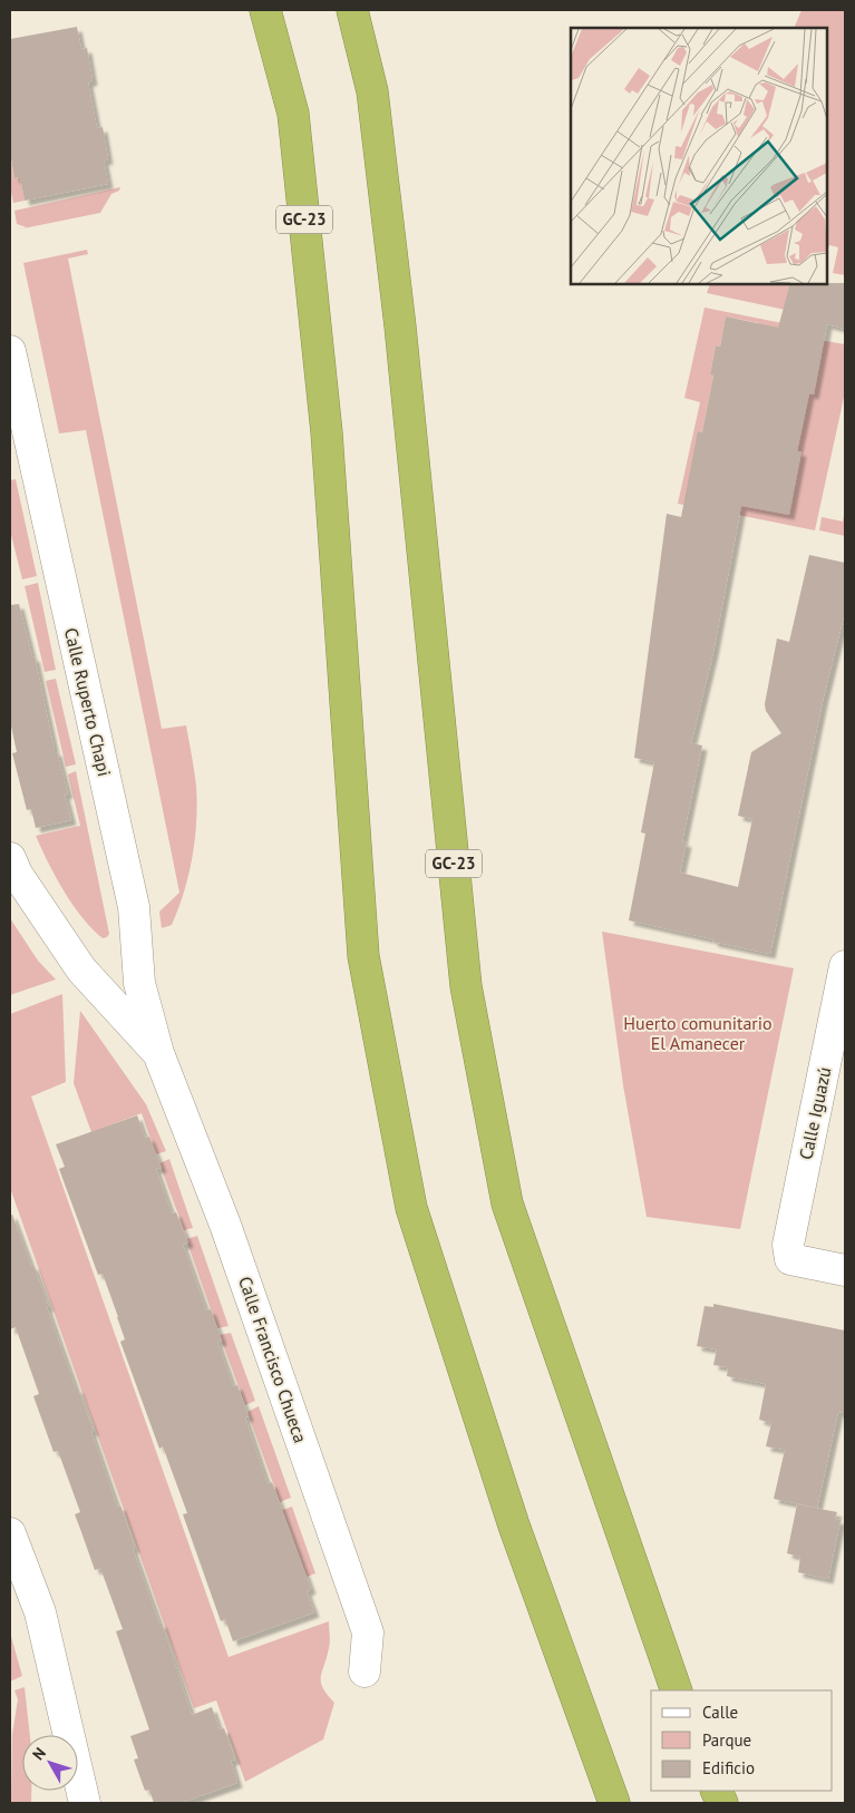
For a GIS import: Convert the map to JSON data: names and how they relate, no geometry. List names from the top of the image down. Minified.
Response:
{"streets":{"highway":["GC-23"],"street":["Calle Ruperto Chapi","Calle Iguazú","Calle Francisco Chueca"]},"crossings":[["Calle Ruperto Chapi","Calle Francisco Chueca"]],"parks":["Huerto comunitario El Amanecer"],"legend":["Calle","Parque","Edificio"],"north":"top left"}
